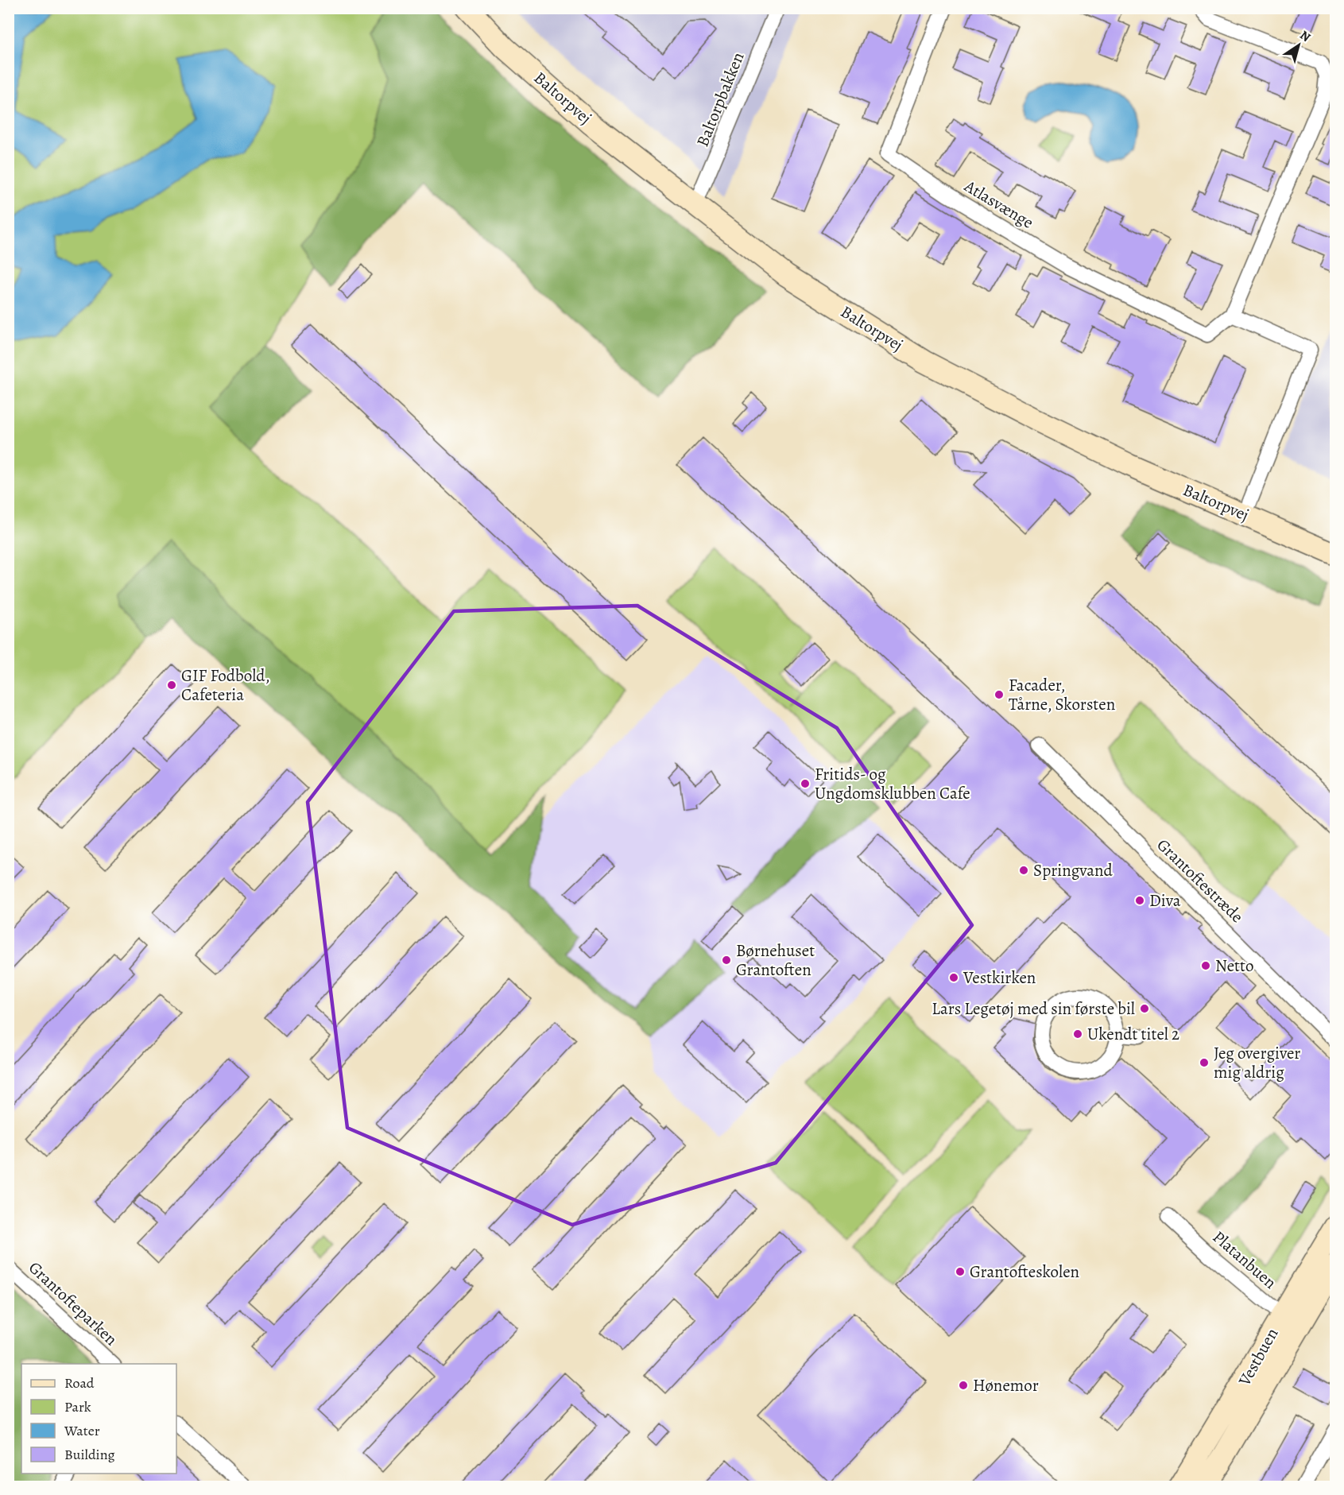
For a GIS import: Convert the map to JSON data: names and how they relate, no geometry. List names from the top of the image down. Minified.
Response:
{"streets":{"street":["Baltorpvej","Baltorpbakken","Atlasvænge","Grantoftestræde","Platanbuen","Grantofteparken","Vestbuen"]},"crossings":[["Baltorpvej","Baltorpbakken"],["Platanbuen","Vestbuen"]],"places":["GIF Fodbold, Cafeteria","Facader, Tårne, Skorsten","Fritids- og Ungdomsklubben Cafe","Springvand","Diva","Børnehuset Grantoften","Netto","Vestkirken","Lars Legetøj med sin første bil","Ukendt titel 2","Jeg overgiver mig aldrig","Grantofteskolen","Hønemor"],"legend":["Road","Park","Water","Building"],"north":"top right"}
